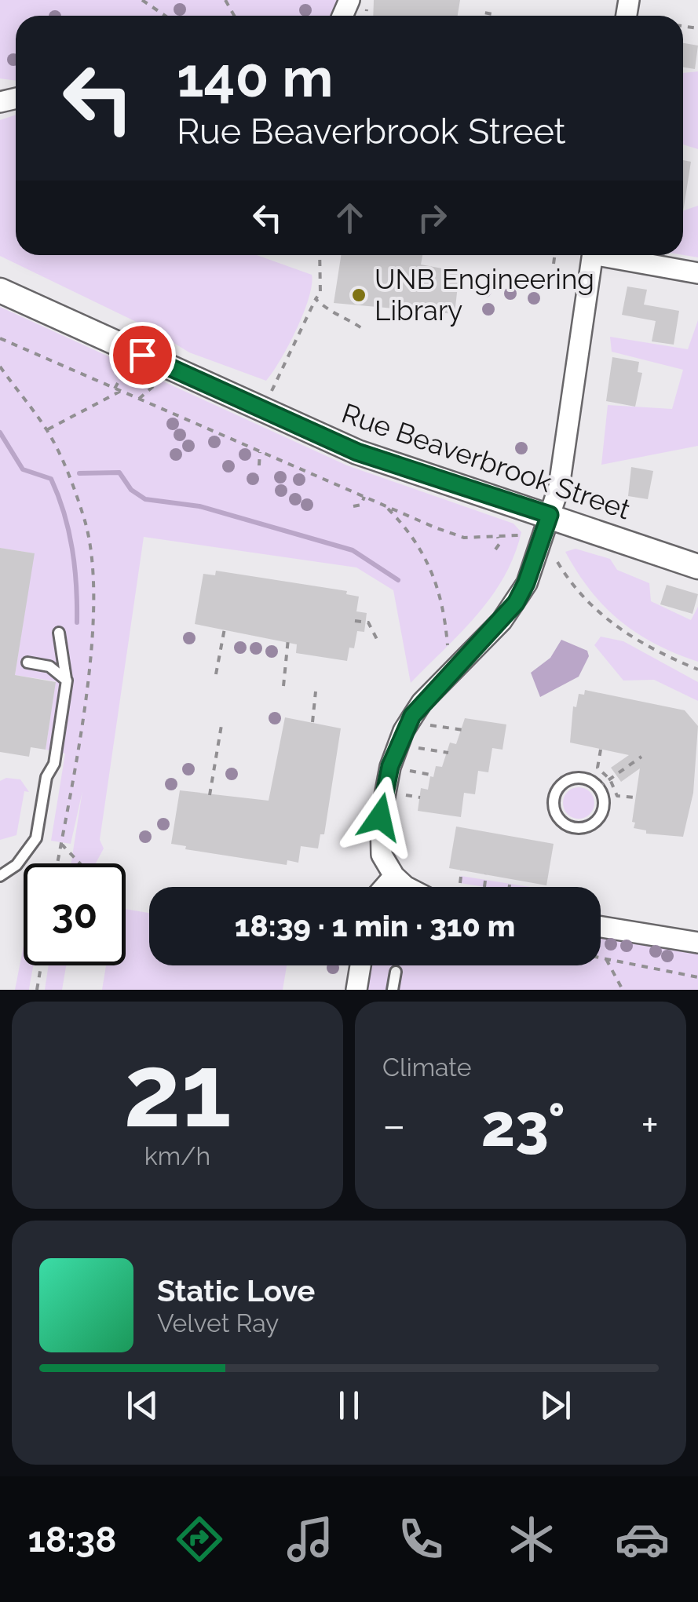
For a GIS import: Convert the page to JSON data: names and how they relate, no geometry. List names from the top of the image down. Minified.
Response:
{"streets":{"street":["Rue Beaverbrook Street"]},"places":["UNB Engineering Library"],"page":{"turn":["140 m","Rue Beaverbrook Street"],"limit":"30","trip":"18:39 · 1 min · 310 m","tile":[["21","km/h"],"Climate"],"heat":["−","23°","+"],"song":["Static Love","Velvet Ray"],"tabs":"18:38"}}
